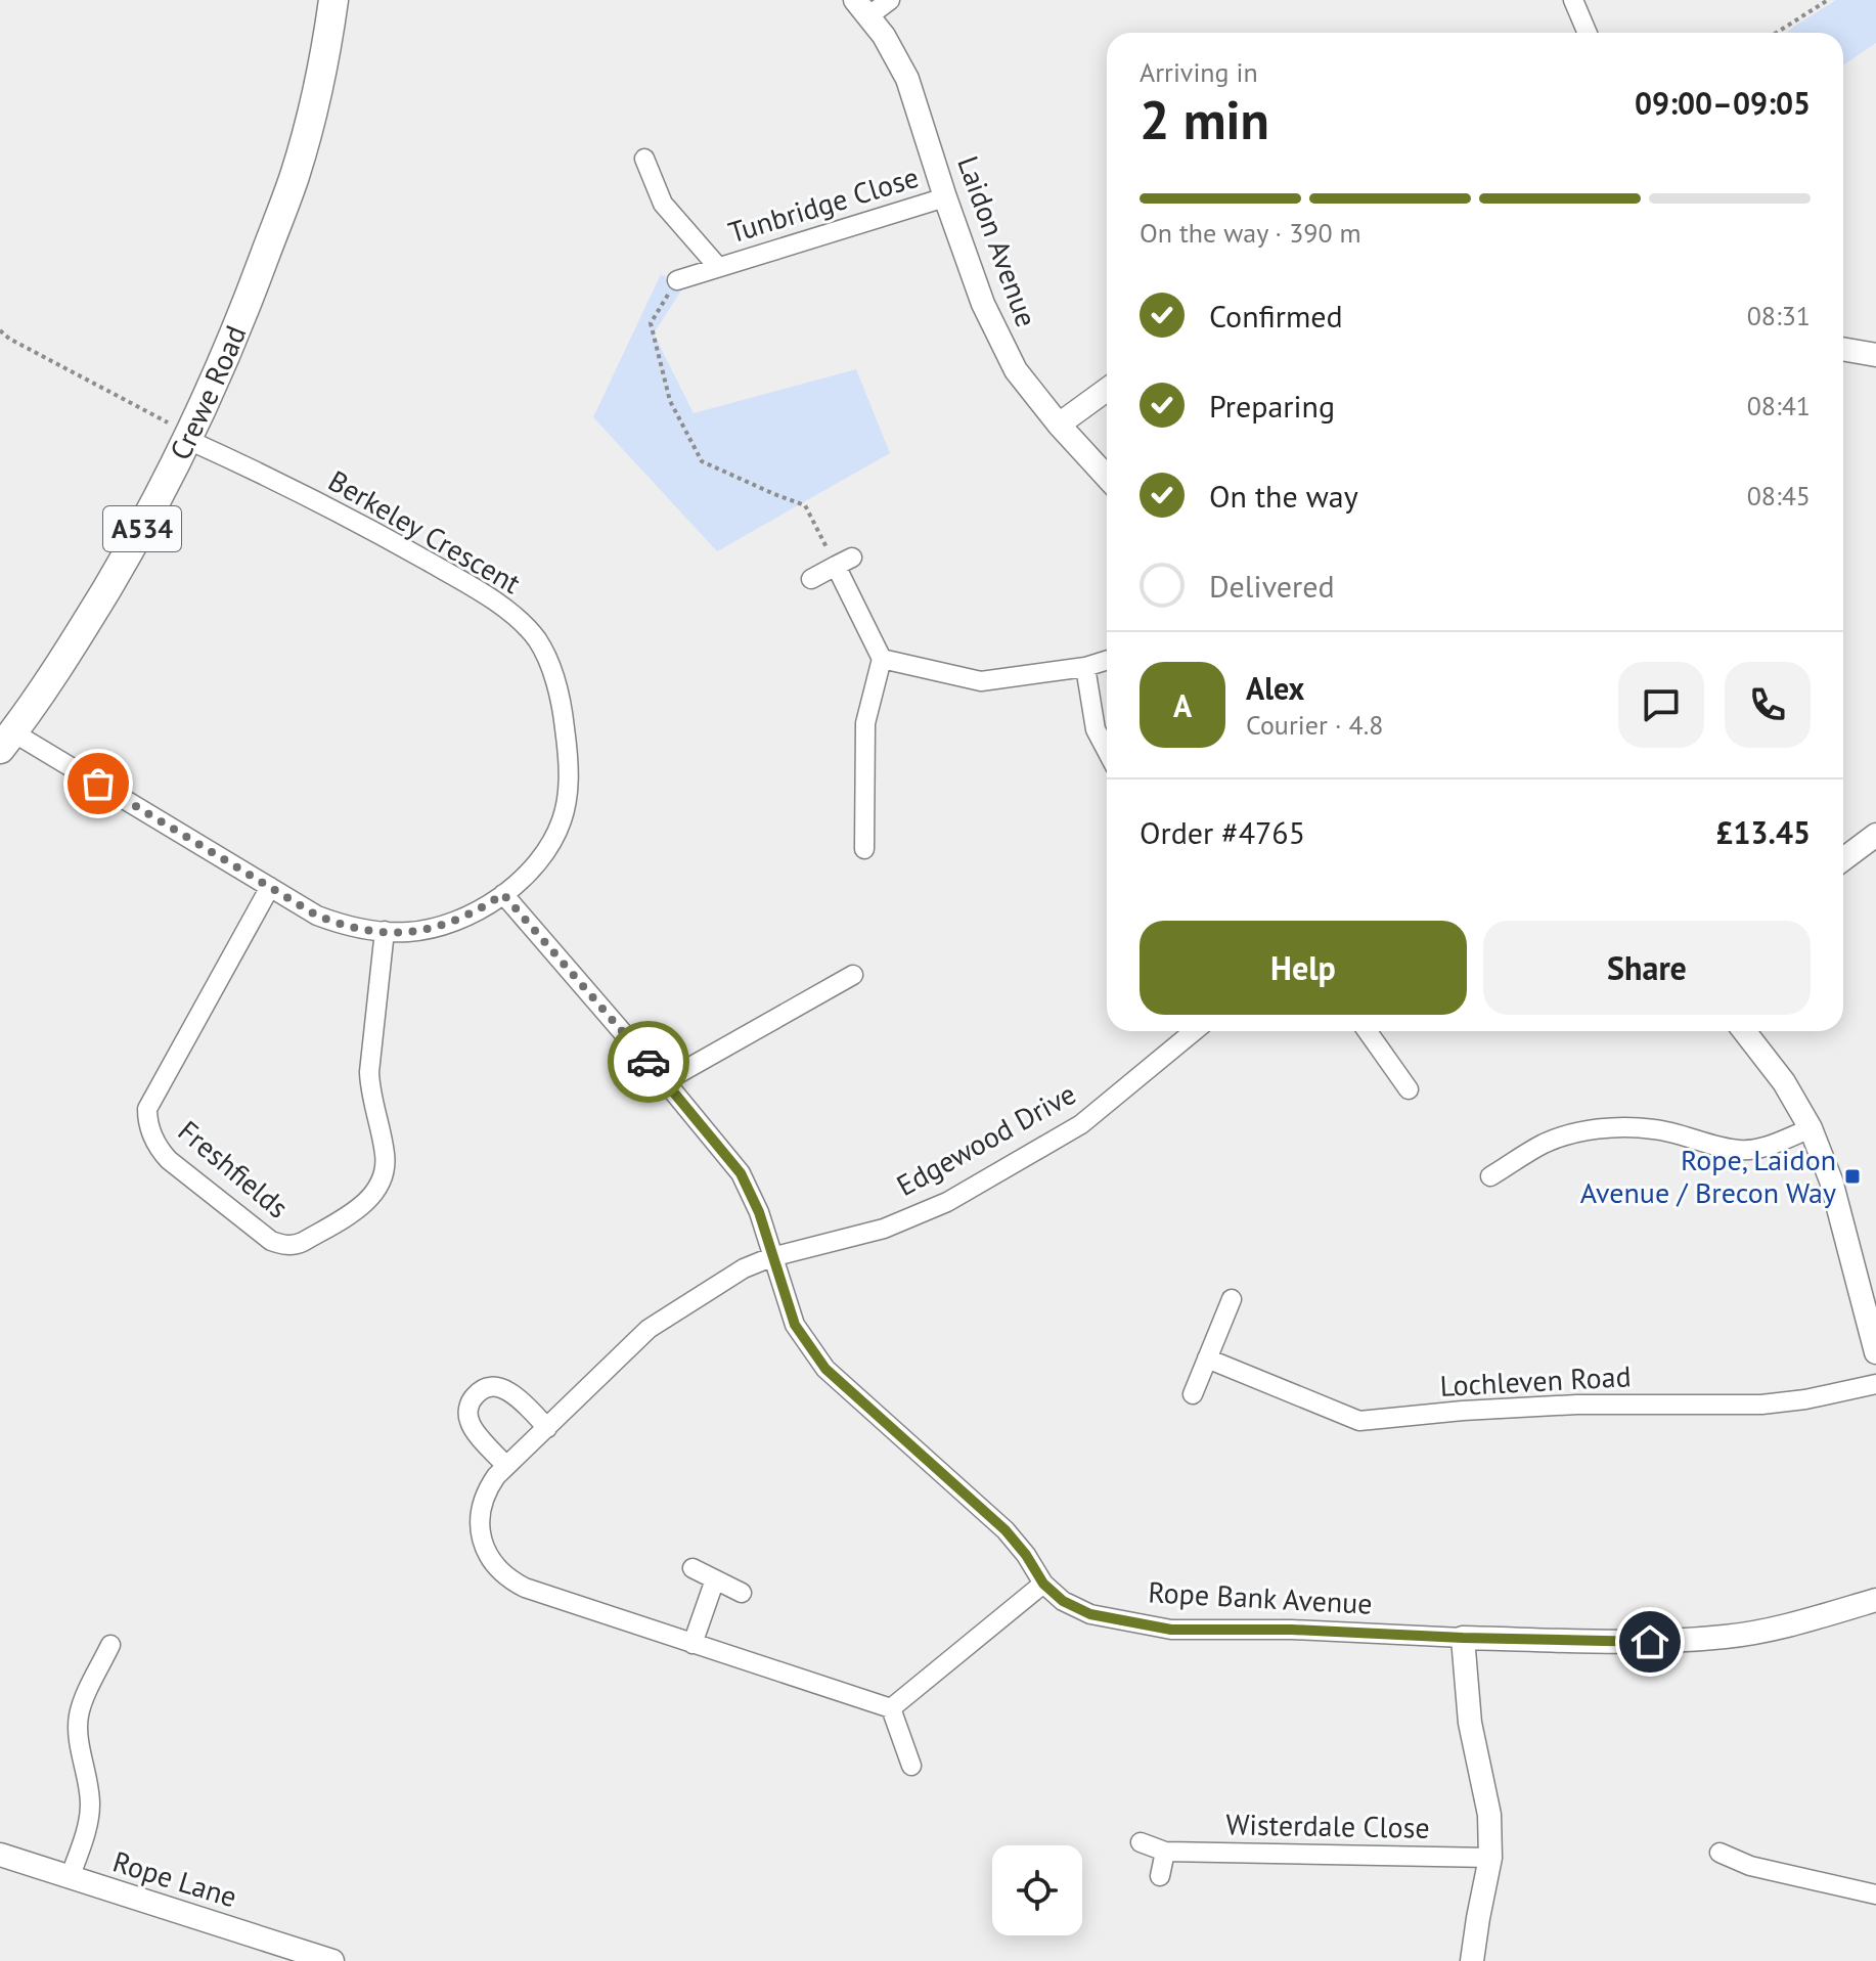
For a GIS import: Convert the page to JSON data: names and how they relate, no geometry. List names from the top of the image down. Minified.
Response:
{"streets":{"main road":["Crewe Road","A534"],"street":["Tunbridge Close","Laidon Avenue","Berkeley Crescent","Edgewood Drive","Freshfields","Lochleven Road","Rope Bank Avenue","Wisterdale Close","Rope Lane"]},"crossings":[["Tunbridge Close","Laidon Avenue"],["Crewe Road","Berkeley Crescent"],["Berkeley Crescent","Freshfields"],["Berkeley Crescent","Rope Bank Avenue"],["Edgewood Drive","Rope Bank Avenue"]],"places":{"transit":["Rope, Laidon Avenue / Brecon Way"]},"page":{"heading":["2 min","Arriving in","09:00–09:05"],"panel":["Alex","Courier · 4.8","Order #4765","£13.45"],"bar":"On the way · 390 m","list":[["Confirmed","08:31"],["Preparing","08:41"],["On the way","08:45"],"Delivered"],"round":"A","buttons":["Help","Share"]}}
